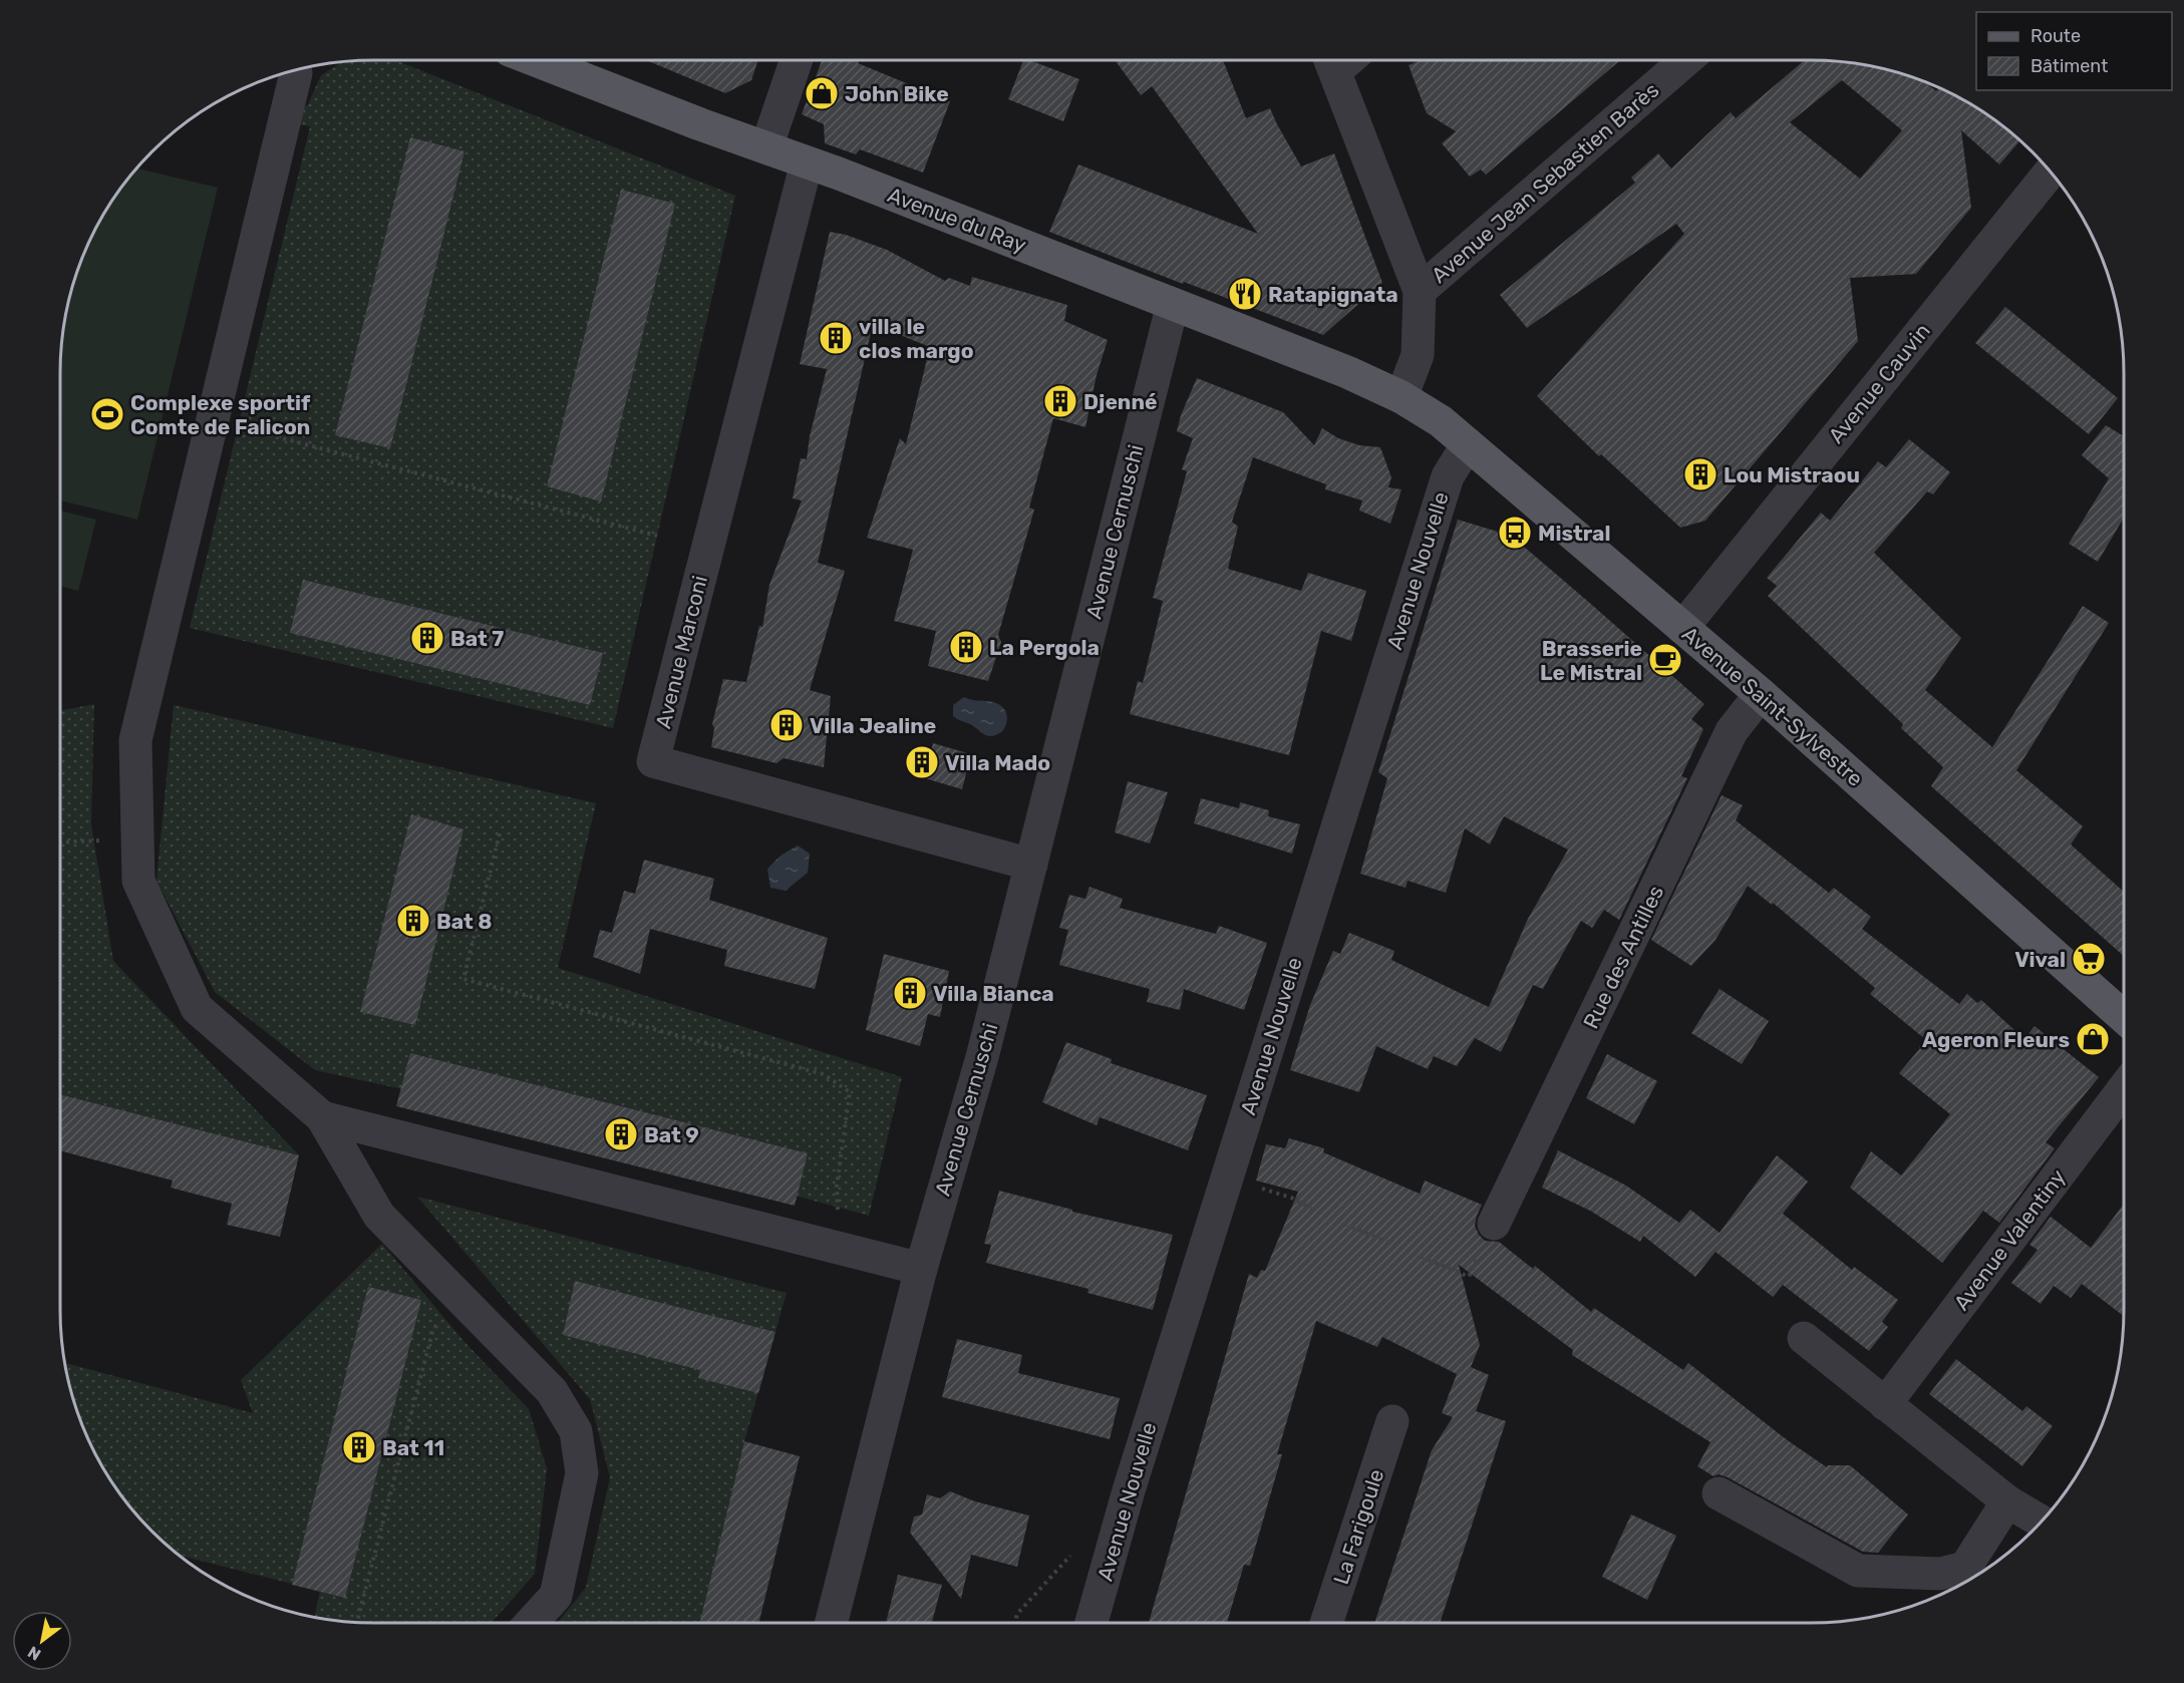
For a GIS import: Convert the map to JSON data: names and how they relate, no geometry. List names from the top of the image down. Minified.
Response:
{"streets":{"main road":["Avenue du Ray","Avenue Saint-Sylvestre"],"street":["Avenue Jean Sebastien Barès","Avenue Cauvin","Avenue Cernuschi","Avenue Nouvelle","Avenue Marconi","Rue des Antilles","Avenue Valentiny","La Farigoule"]},"crossings":[["Avenue du Ray","Avenue Cernuschi"],["Avenue du Ray","Avenue Marconi"],["Avenue du Ray","Avenue Saint-Sylvestre"],["Avenue Cauvin","Avenue Saint-Sylvestre"],["Avenue Cernuschi","Avenue Marconi"],["Avenue Nouvelle","Avenue Saint-Sylvestre"],["Avenue Saint-Sylvestre","Rue des Antilles"]],"places":{"shop":["John Bike","Ageron Fleurs"],"restaurant":["Ratapignata"],"building":["villa le clos margo","Djenné","Lou Mistraou","Bat 7","La Pergola","Villa Jealine","Villa Mado","Bat 8","Villa Bianca","Bat 9","Bat 11"],"sports":["Complexe sportif Comte de Falicon"],"bus stop":["Mistral"],"cafe":["Brasserie Le Mistral"],"supermarket":["Vival"]},"legend":["Route","Bâtiment"],"north":"bottom left"}
